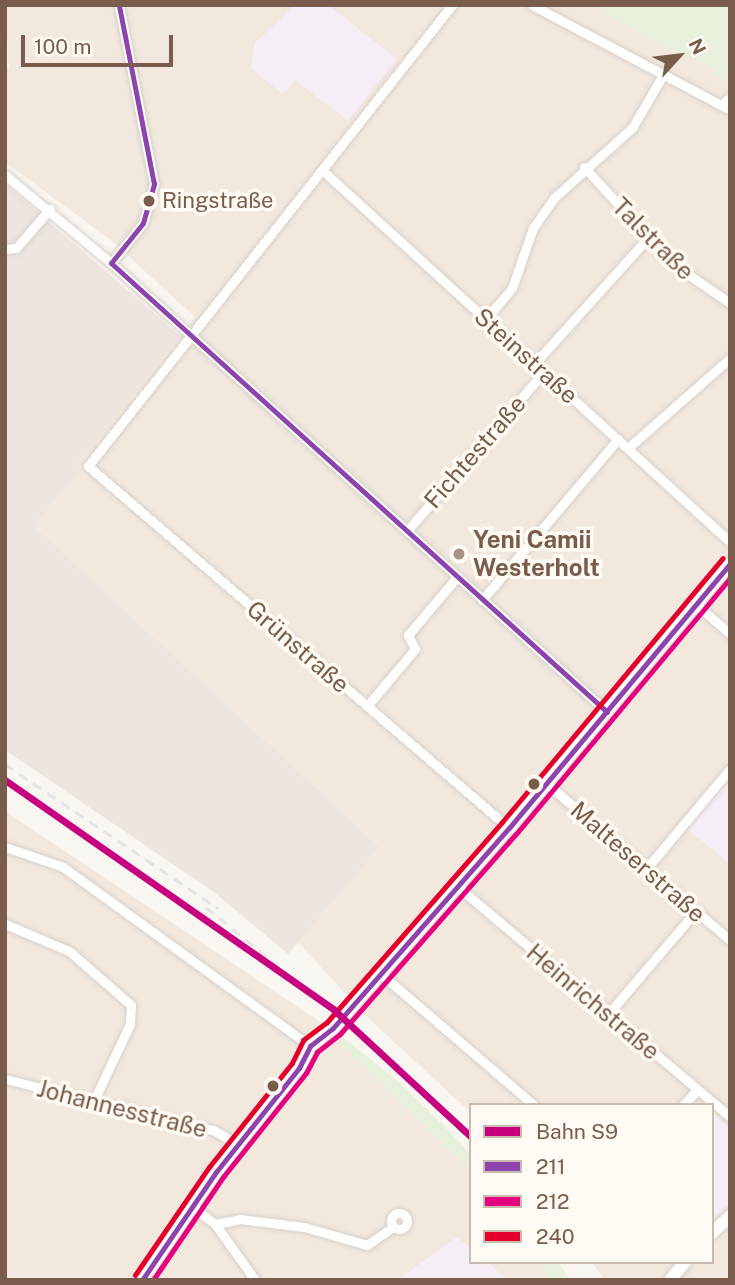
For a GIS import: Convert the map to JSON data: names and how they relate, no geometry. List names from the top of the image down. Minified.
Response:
{"streets":{"street":["Talstraße","Steinstraße","Fichtestraße","Grünstraße","Malteserstraße","Heinrichstraße","Johannesstraße"]},"crossings":[["Steinstraße","Fichtestraße"]],"places":["Ringstraße","Yeni Camii Westerholt"],"lines":["transit line 211","transit line 240","transit line 212","rail line S9"],"legend":["Bahn S9","211","212","240"],"scale_bar":"100 m","north":"top right"}
